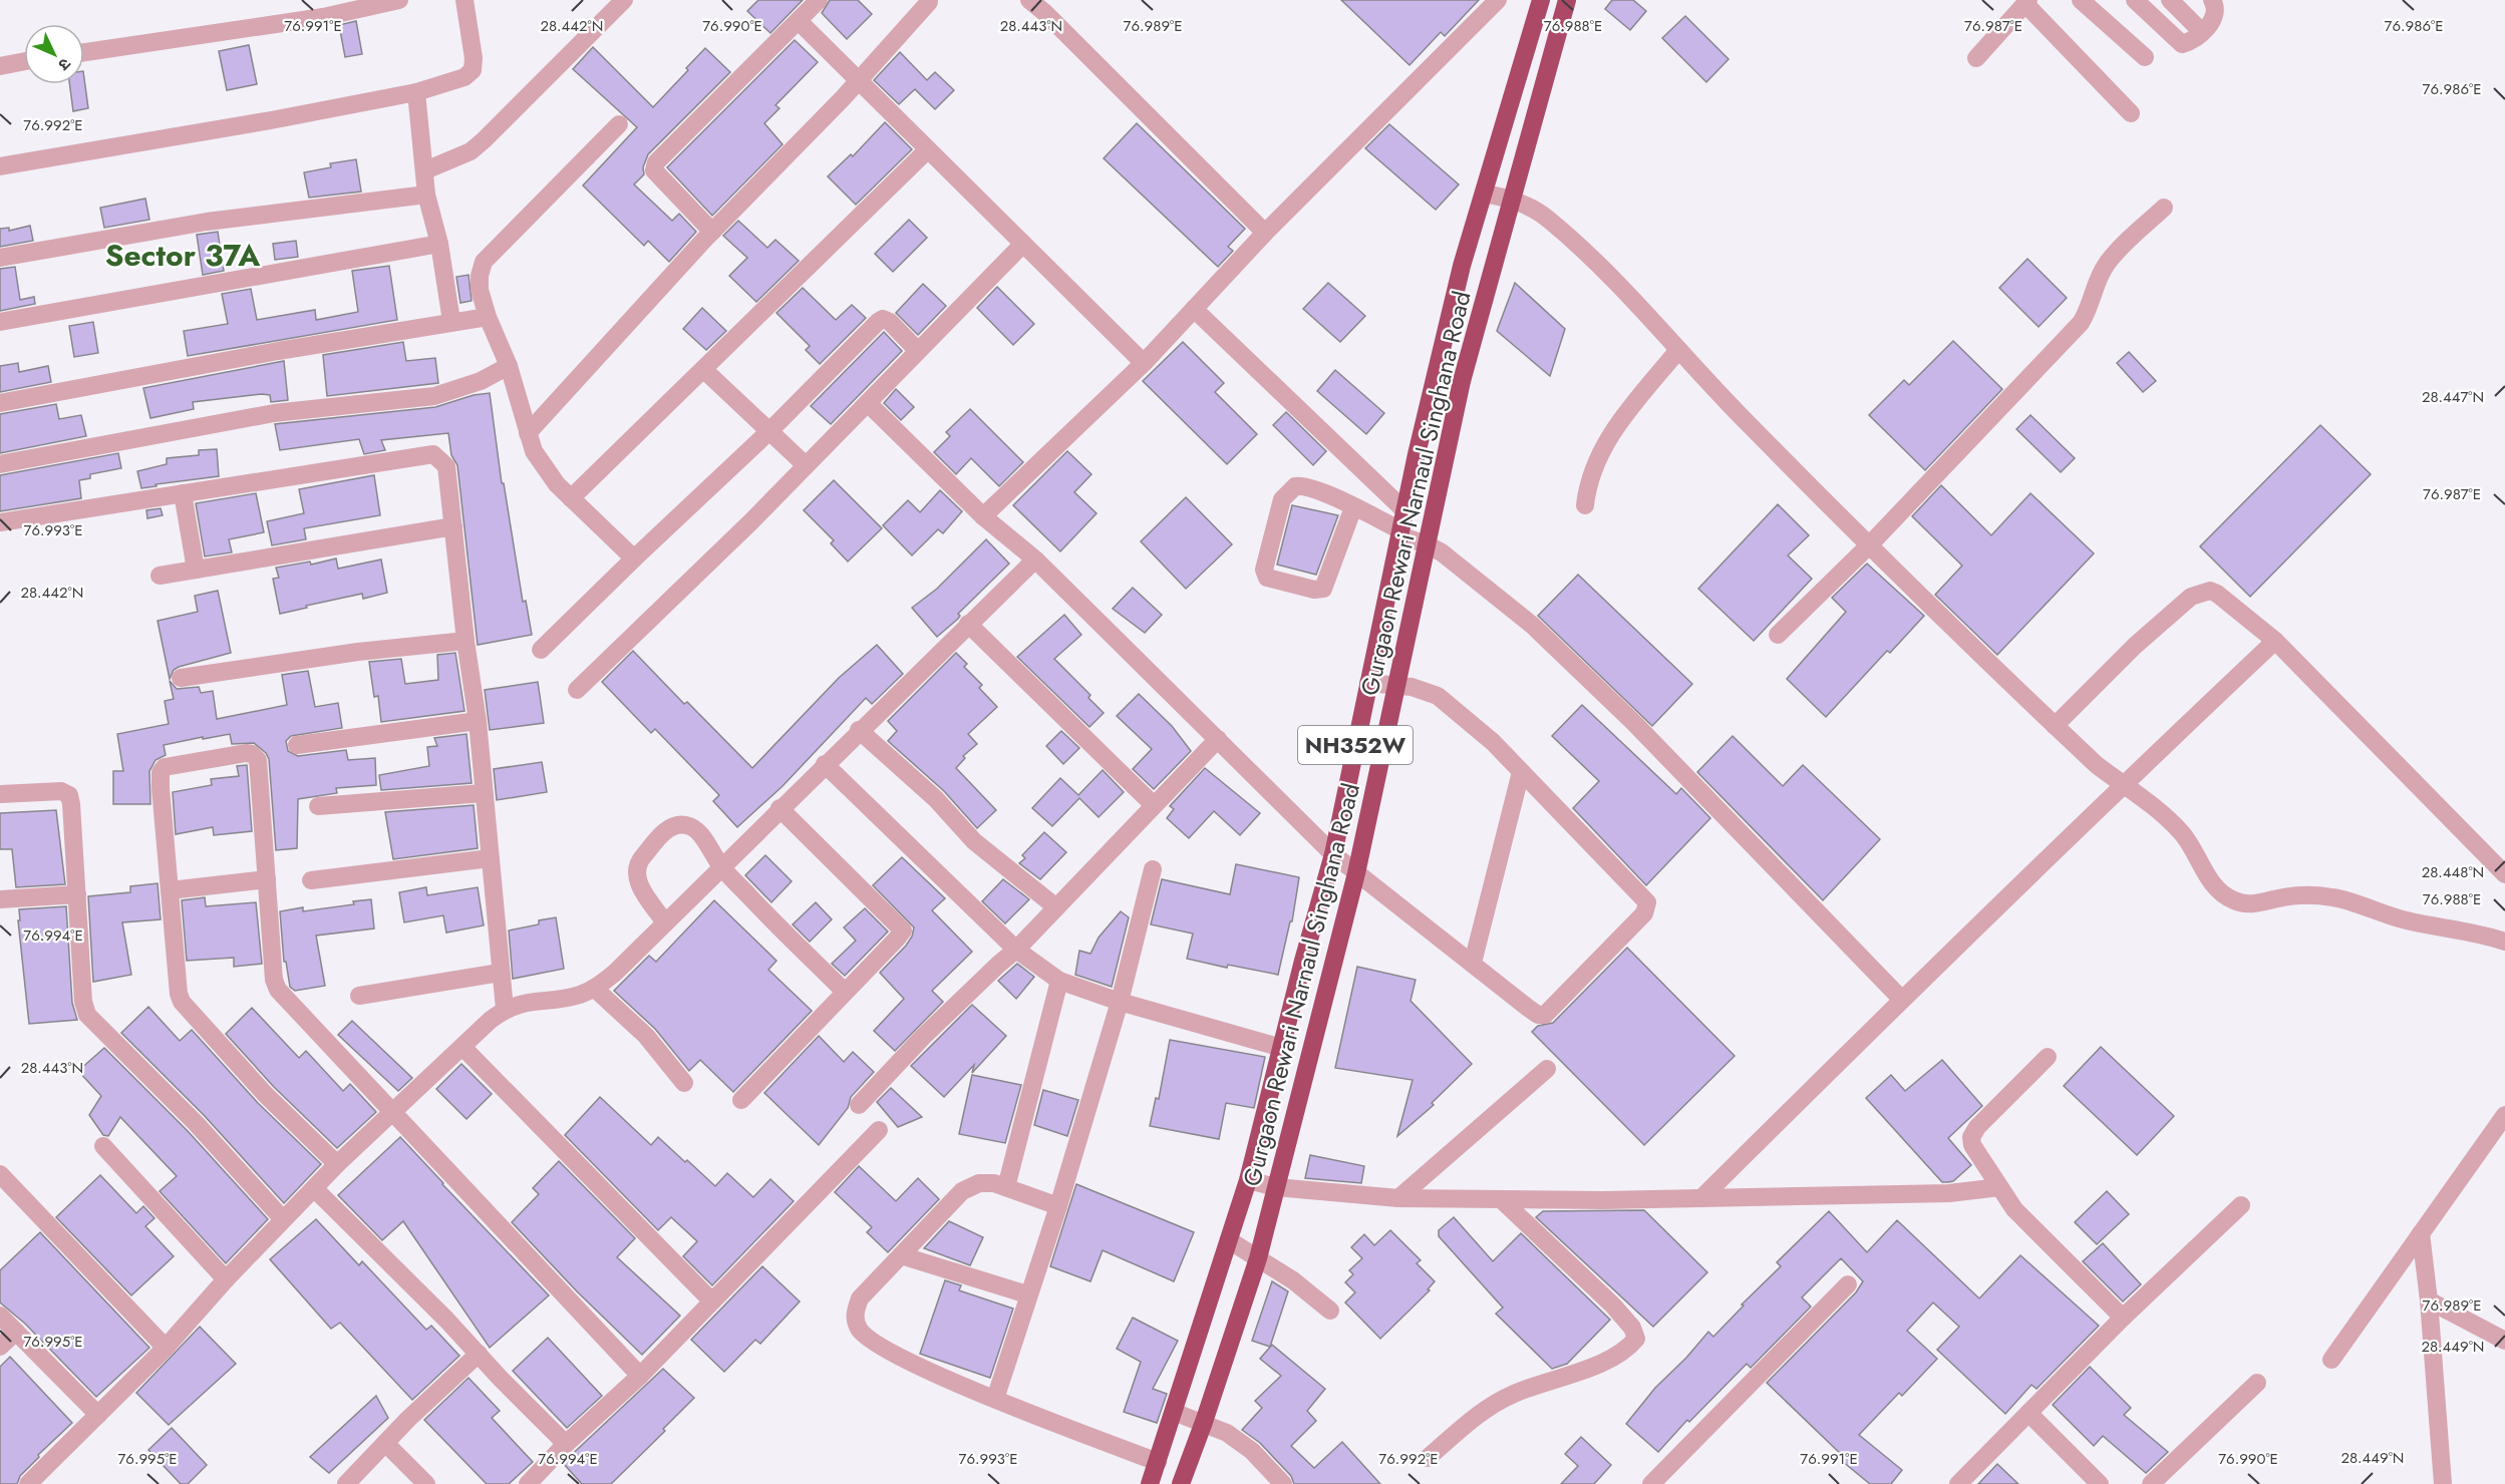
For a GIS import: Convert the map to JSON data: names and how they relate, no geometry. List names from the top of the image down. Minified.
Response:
{"streets":{"highway":["Gurgaon Rewari Narnaul Singhana Road","NH352W"]},"districts":["Sector 37A"],"north":"bottom right","coordinates":["76.991°E","76.988°E","76.987°E","76.986°E","76.990°E","76.989°E","28.442°N","28.443°N","76.992°E","28.447°N","76.993°E","28.448°N","76.994°E","76.995°E","28.449°N"]}
